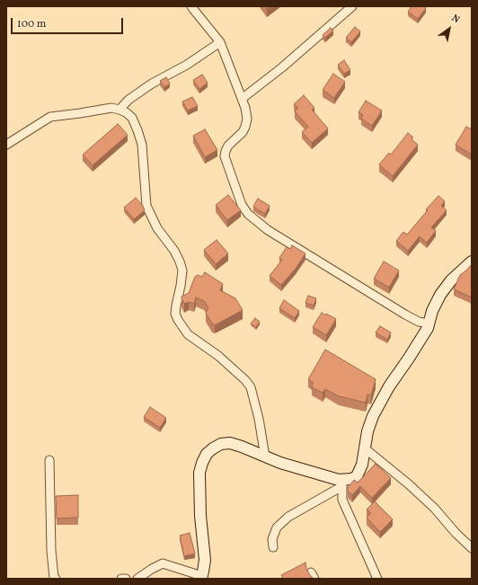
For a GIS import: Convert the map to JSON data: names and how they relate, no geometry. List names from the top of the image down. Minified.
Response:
{"scale_bar":"100 m","north":"top right"}
